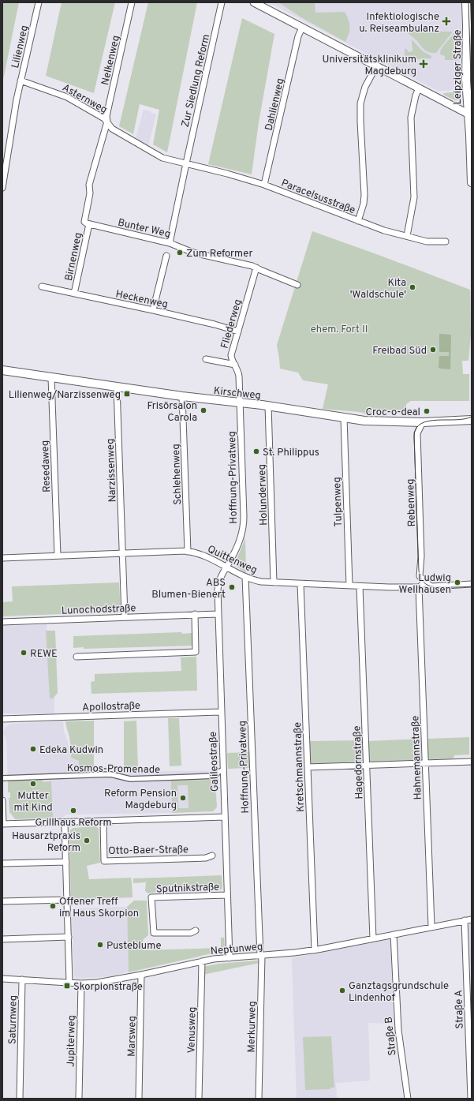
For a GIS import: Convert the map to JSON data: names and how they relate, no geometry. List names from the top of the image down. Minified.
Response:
{"streets":{"main road":["Leipziger Straße","Kirschweg"],"street":["Lilienweg","Nelkenweg","Zur Siedlung Reform","Asternweg","Dahlienweg","Paracelsusstraße","Bunter Weg","Birnenweg","Heckenweg","Fliederweg","Resedaweg","Narzissenweg","Schlehenweg","Hoffnung-Privatweg","Holunderweg","Tulpenweg","Rebenweg","Quittenweg","Lunochodstraße","Apollostraße","Hahnemannstraße","Galileostraße","Hagedornstraße","Kretschmannstraße","Kosmos-Promenade","Otto-Baer-Straße","Sputnikstraße","Neptunweg","Straße A","Saturnweg","Merkurweg","Venusweg","Marsweg","Straße B","Jupiterweg"]},"crossings":[["Lilienweg","Asternweg"],["Nelkenweg","Asternweg"],["Zur Siedlung Reform","Asternweg"],["Zur Siedlung Reform","Paracelsusstraße"],["Zur Siedlung Reform","Bunter Weg"],["Asternweg","Paracelsusstraße"],["Dahlienweg","Paracelsusstraße"],["Bunter Weg","Birnenweg"],["Bunter Weg","Fliederweg"],["Birnenweg","Heckenweg"],["Heckenweg","Fliederweg"],["Fliederweg","Kirschweg"],["Fliederweg","Hoffnung-Privatweg"],["Kirschweg","Resedaweg"],["Kirschweg","Narzissenweg"],["Kirschweg","Schlehenweg"],["Kirschweg","Hoffnung-Privatweg"],["Kirschweg","Holunderweg"],["Kirschweg","Tulpenweg"],["Kirschweg","Rebenweg"],["Resedaweg","Quittenweg"],["Narzissenweg","Quittenweg"],["Narzissenweg","Lunochodstraße"],["Schlehenweg","Quittenweg"],["Hoffnung-Privatweg","Quittenweg"],["Hoffnung-Privatweg","Galileostraße"],["Hoffnung-Privatweg","Neptunweg"],["Hoffnung-Privatweg","Merkurweg"],["Holunderweg","Quittenweg"],["Tulpenweg","Quittenweg"],["Quittenweg","Hahnemannstraße"],["Quittenweg","Galileostraße"],["Quittenweg","Hagedornstraße"],["Quittenweg","Kretschmannstraße"],["Lunochodstraße","Galileostraße"],["Apollostraße","Galileostraße"],["Hahnemannstraße","Neptunweg"],["Galileostraße","Kosmos-Promenade"],["Galileostraße","Sputnikstraße"],["Galileostraße","Neptunweg"],["Hagedornstraße","Neptunweg"],["Kretschmannstraße","Neptunweg"],["Neptunweg","Straße A"],["Neptunweg","Saturnweg"],["Neptunweg","Merkurweg"],["Neptunweg","Venusweg"],["Neptunweg","Marsweg"],["Neptunweg","Straße B"],["Neptunweg","Jupiterweg"]],"parks":["ehem. Fort II"],"places":{"health":["Infektiologische u. Reiseambulanz","Universitätsklinikum Magdeburg"],"other":["Zum Reformer","Kita 'Waldschule'","Freibad Süd","Frisörsalon Carola","Croc-o-deal","St. Philippus","Ludwig Wellhausen","ABS Blumen-Bienert","REWE","Edeka Kudwin","Mutter mit Kind","Reform Pension Magdeburg","Grillhaus Reform","Hausarztpraxis Reform","Offener Treff im Haus Skorpion","Pusteblume","Ganztagsgrundschule Lindenhof"],"transit":["Lilienweg/Narzissenweg","Skorpionstraße"]}}
